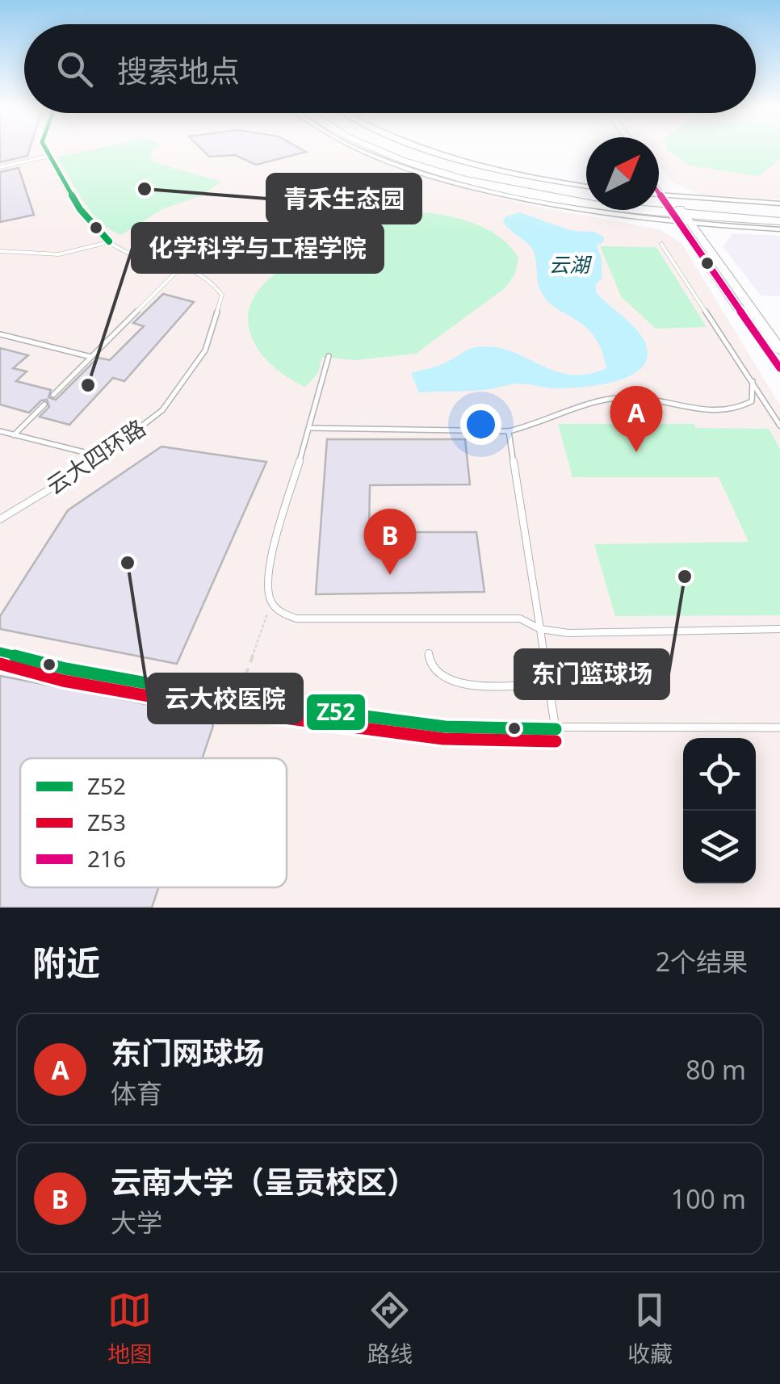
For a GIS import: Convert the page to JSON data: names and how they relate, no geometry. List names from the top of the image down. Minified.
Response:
{"streets":{"lane":["云大四环路"]},"water":["云湖"],"places":["青禾生态园","化学科学与工程学院","云大校医院","东门篮球场"],"lines":["transit line Z52","transit line 216","transit line Z53"],"legend":["Z52","Z53","216"],"north":"top right","page":{"search":"搜索地点","pins":["A","B"],"heading":["附近","2个结果"],"list":[{"mark":"A","name":"东门网球场","note":"体育","value":"80 m"},{"mark":"B","name":"云南大学（呈贡校区）","note":"大学","value":"100 m"}],"nav":["地图","路线","收藏"]}}
